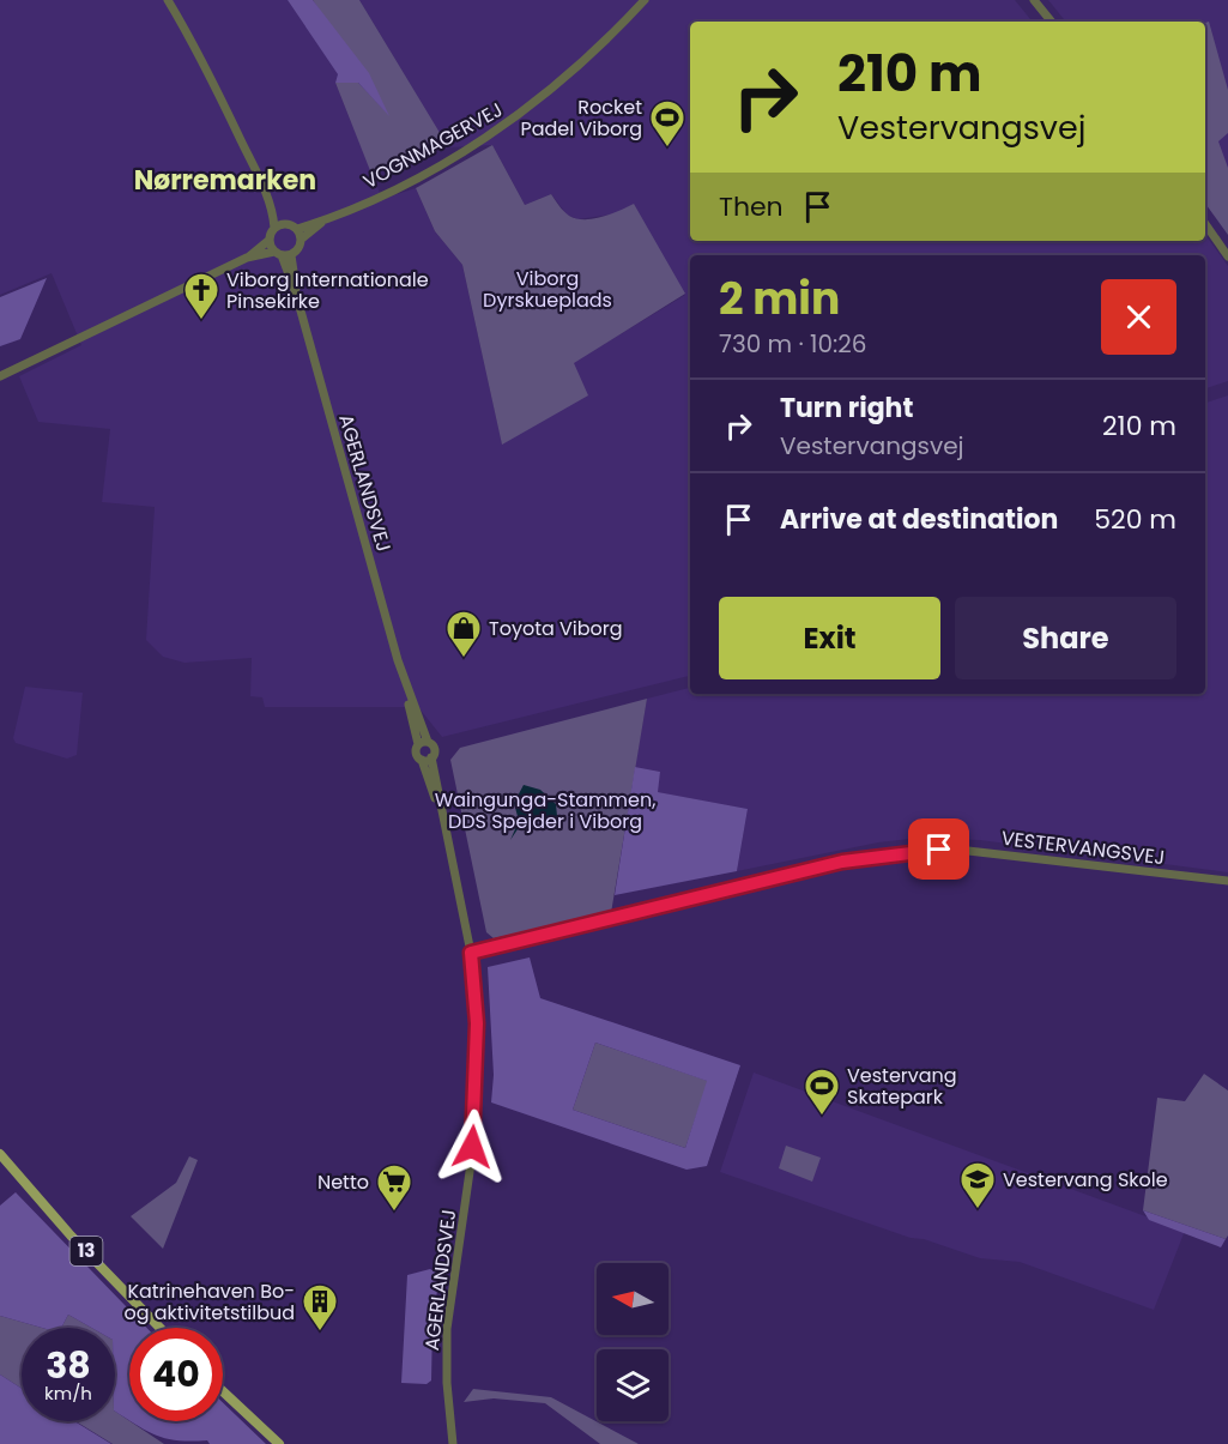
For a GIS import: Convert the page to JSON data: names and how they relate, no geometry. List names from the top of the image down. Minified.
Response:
{"streets":{"main road":["13"],"street":["VOGNMAGERVEJ","AGERLANDSVEJ","VESTERVANGSVEJ"]},"crossings":[["VOGNMAGERVEJ","AGERLANDSVEJ"],["AGERLANDSVEJ","VESTERVANGSVEJ"]],"districts":["Nørremarken"],"parks":["Viborg Dyrskueplads","Waingunga-Stammen, DDS Spejder i Viborg"],"places":{"sports":["Rocket Padel Viborg","Vestervang Skatepark"],"church":["Viborg Internationale Pinsekirke"],"shop":["Toyota Viborg"],"school or university":["Vestervang Skole"],"supermarket":["Netto"],"building":["Katrinehaven Bo- og aktivitetstilbud"]},"north":"left","page":{"turn":["210 m","Vestervangsvej"],"then":"Then","heading":["2 min","730 m · 10:26"],"list":[{"name":"Turn right","note":"Vestervangsvej","value":"210 m"},{"name":"Arrive at destination","value":"520 m"}],"buttons":["Exit","Share"],"speed":"38 km/h","limit":"40"}}
